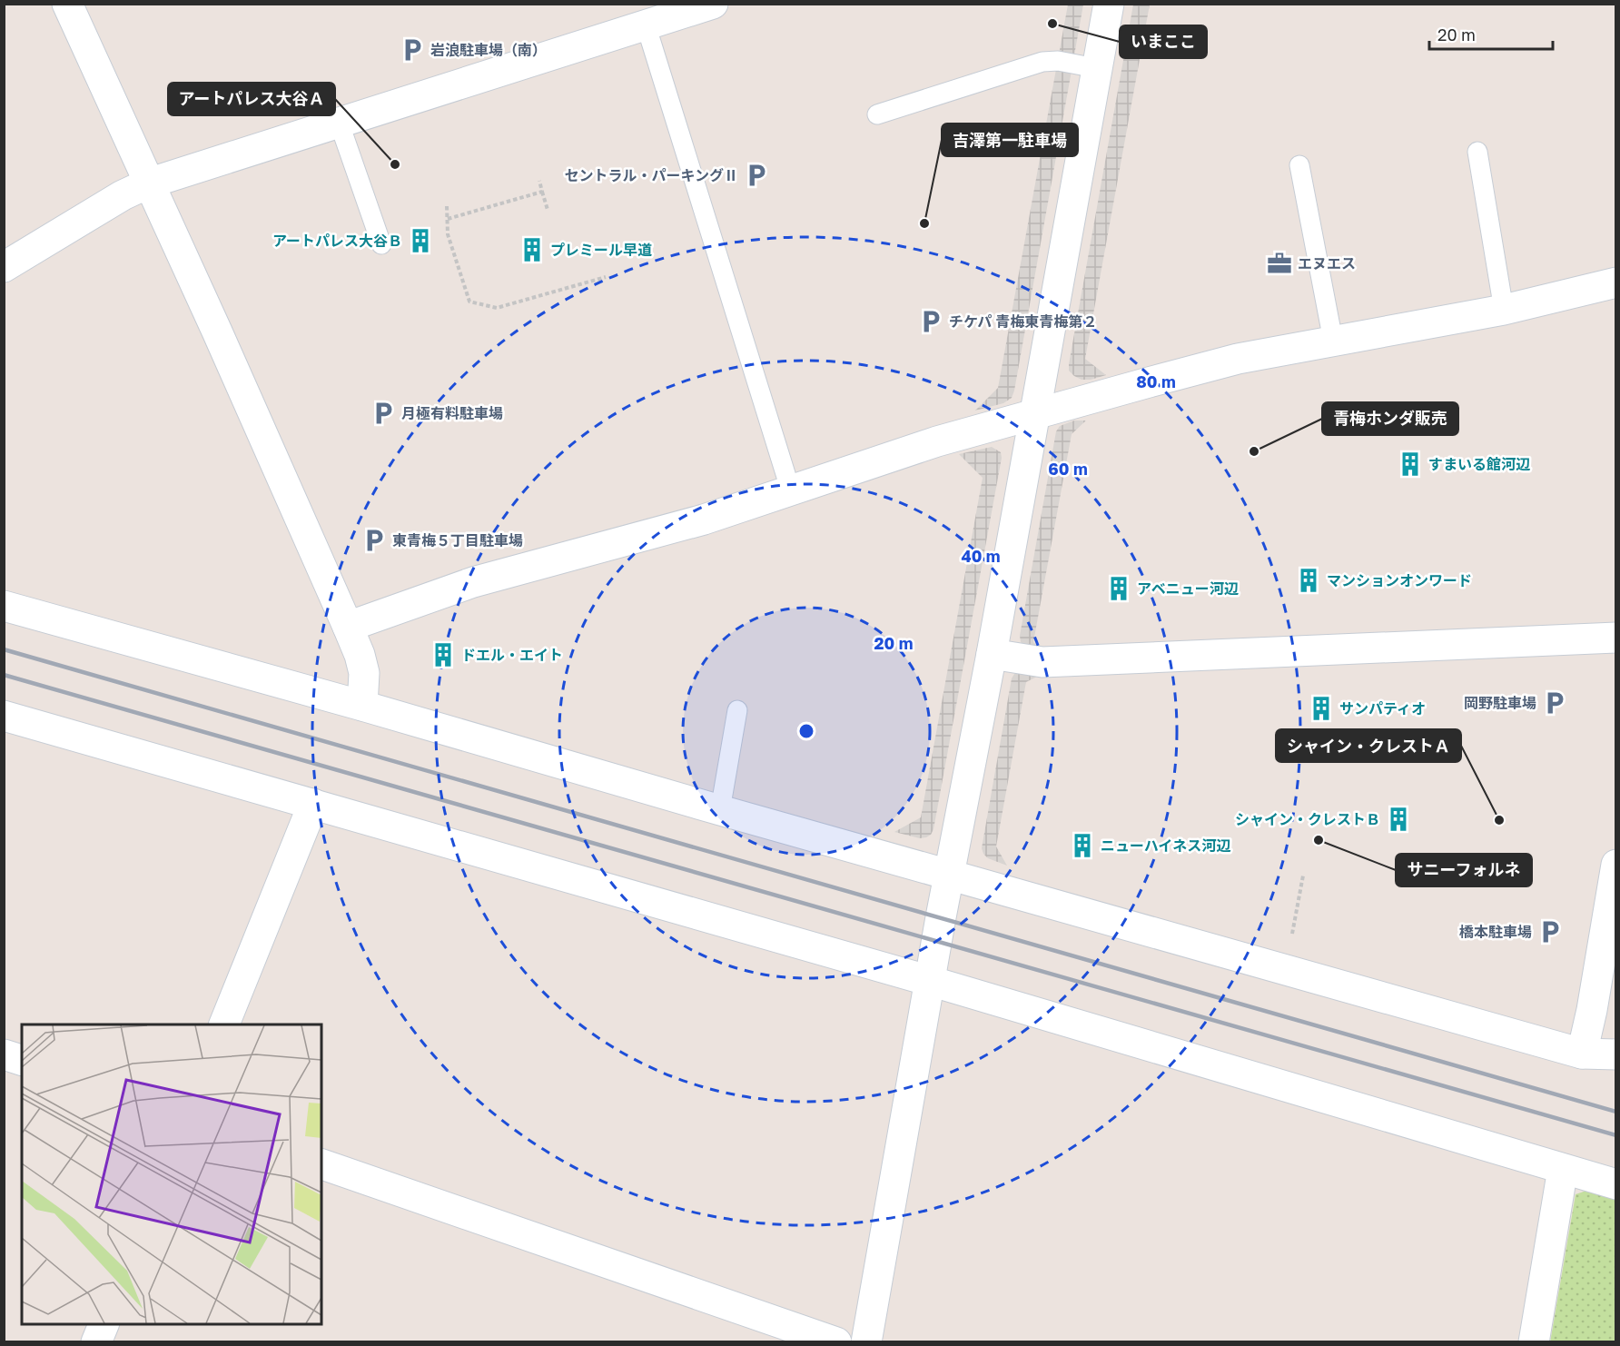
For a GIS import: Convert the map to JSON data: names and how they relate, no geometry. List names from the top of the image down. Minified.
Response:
{"places":{"other":["いまここ","アートパレス大谷Ａ","吉澤第一駐車場","青梅ホンダ販売","シャイン・クレストＡ","サニーフォルネ"],"parking":["岩浪駐車場（南）","セントラル・パーキングⅡ","チケパ 青梅東青梅第２","月極有料駐車場","東青梅５丁目駐車場","岡野駐車場","橋本駐車場"],"building":["アートパレス大谷Ｂ","プレミール早道","すまいる館河辺","マンションオンワード","アベニュー河辺","ドエル・エイト","サンパティオ","シャイン・クレストＢ","ニューハイネス河辺"],"office":["エヌエス"]},"scale_bar":"20 m","rings":["80 m","60 m","40 m","20 m"]}
